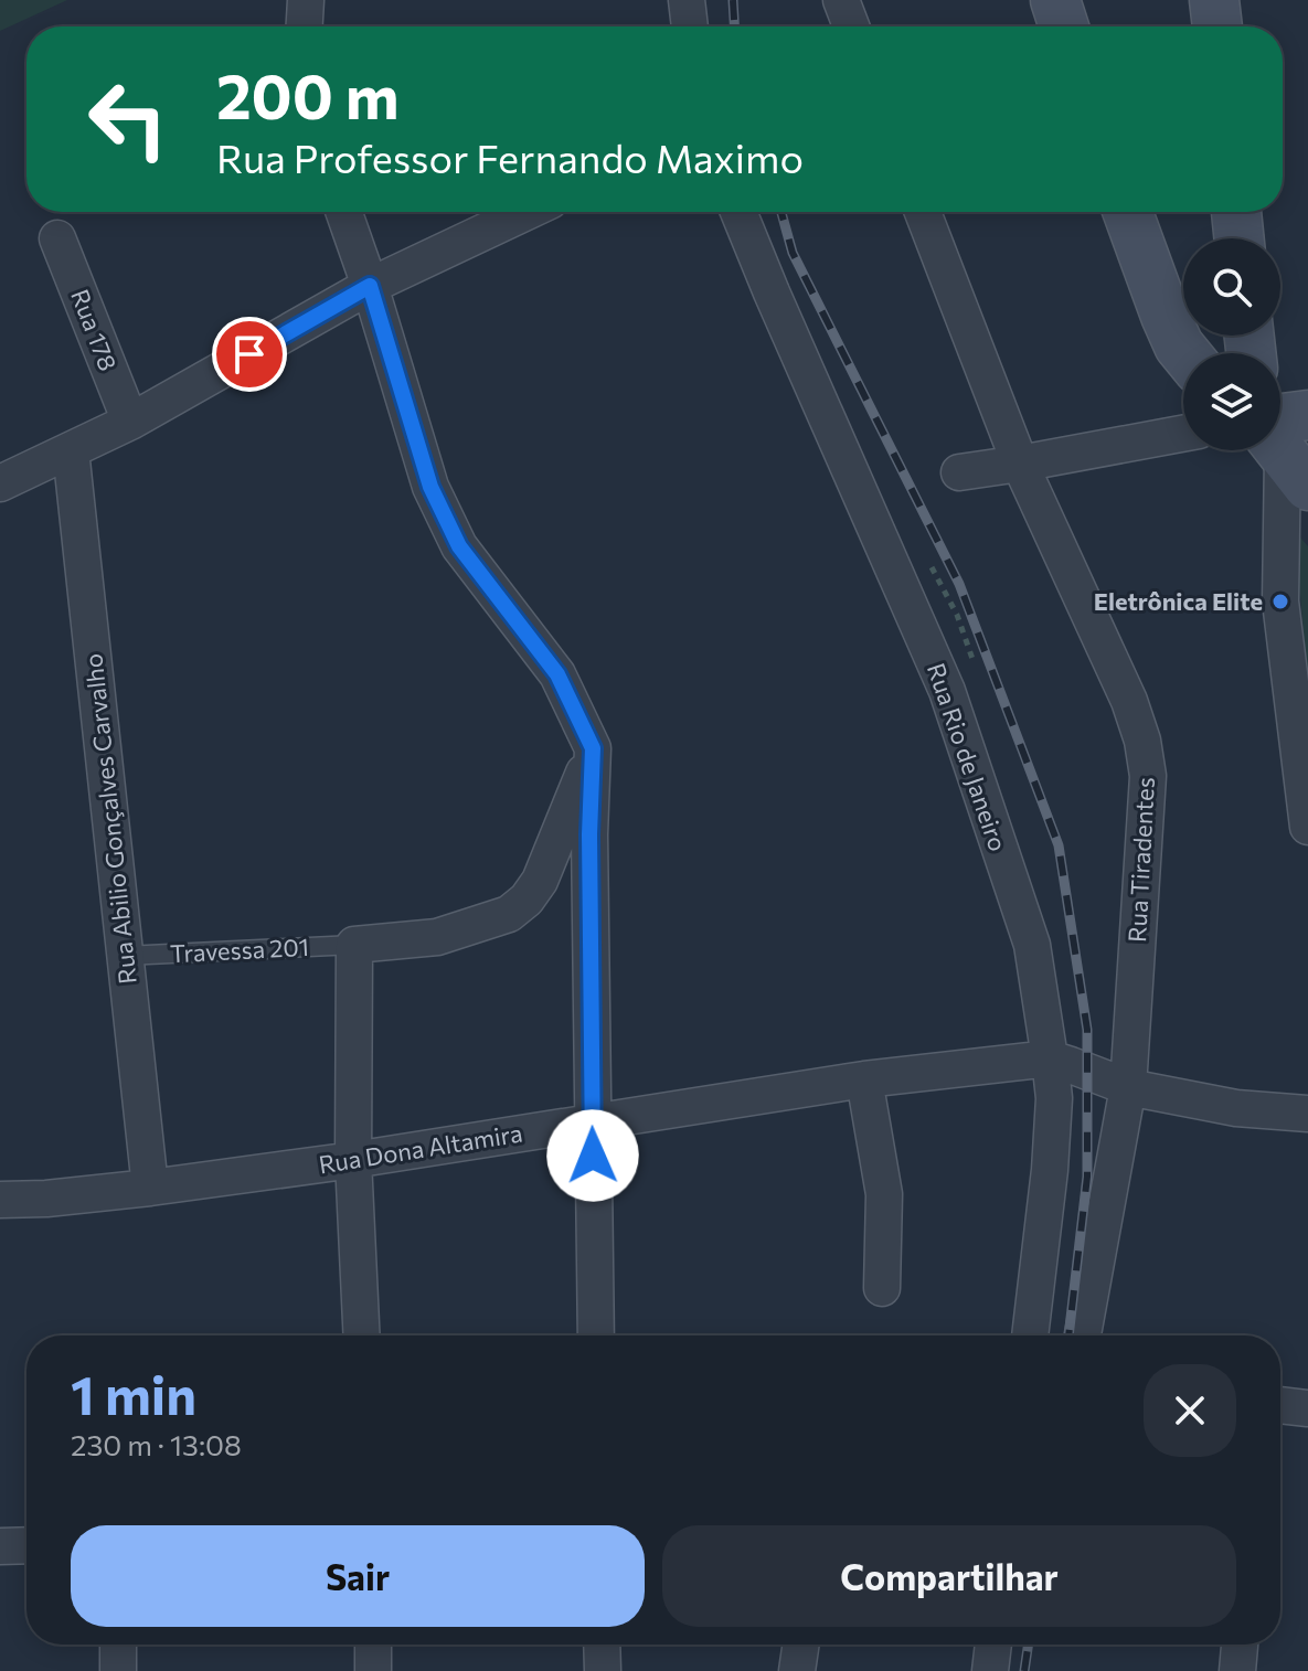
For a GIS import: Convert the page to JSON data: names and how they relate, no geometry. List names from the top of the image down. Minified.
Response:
{"streets":{"street":["Rua 178","Rua Rio de Janeiro","Rua Abilio Gonçalves Carvalho","Rua Tiradentes","Rua Dona Altamira"],"lane":["Travessa 201"]},"crossings":[["Rua Rio de Janeiro","Rua Dona Altamira"],["Rua Abilio Gonçalves Carvalho","Travessa 201"],["Rua Abilio Gonçalves Carvalho","Rua Dona Altamira"]],"places":["Eletrônica Elite"],"page":{"turn":["200 m","Rua Professor Fernando Maximo"],"heading":["1 min","230 m · 13:08"],"buttons":["Sair","Compartilhar"]}}
